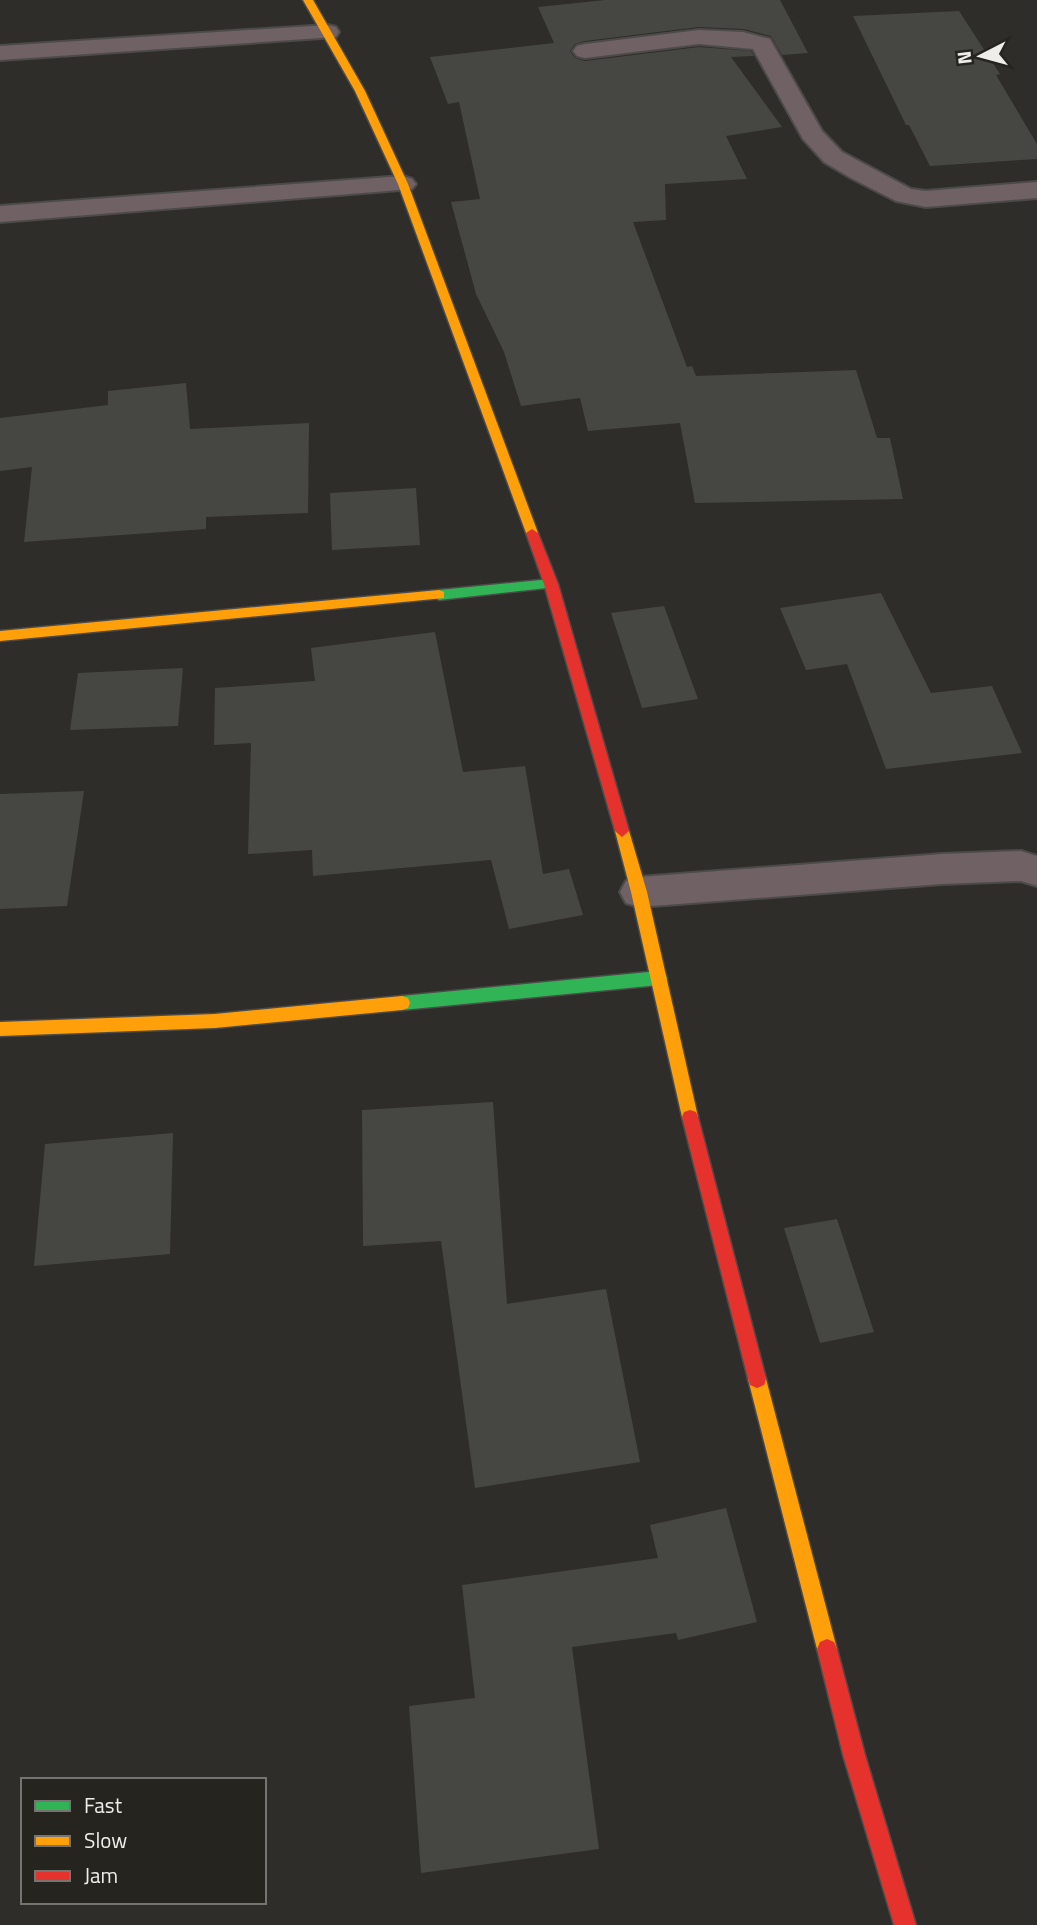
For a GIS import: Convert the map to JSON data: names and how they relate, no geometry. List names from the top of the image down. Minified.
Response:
{"legend":["Fast","Slow","Jam"],"north":"left"}
